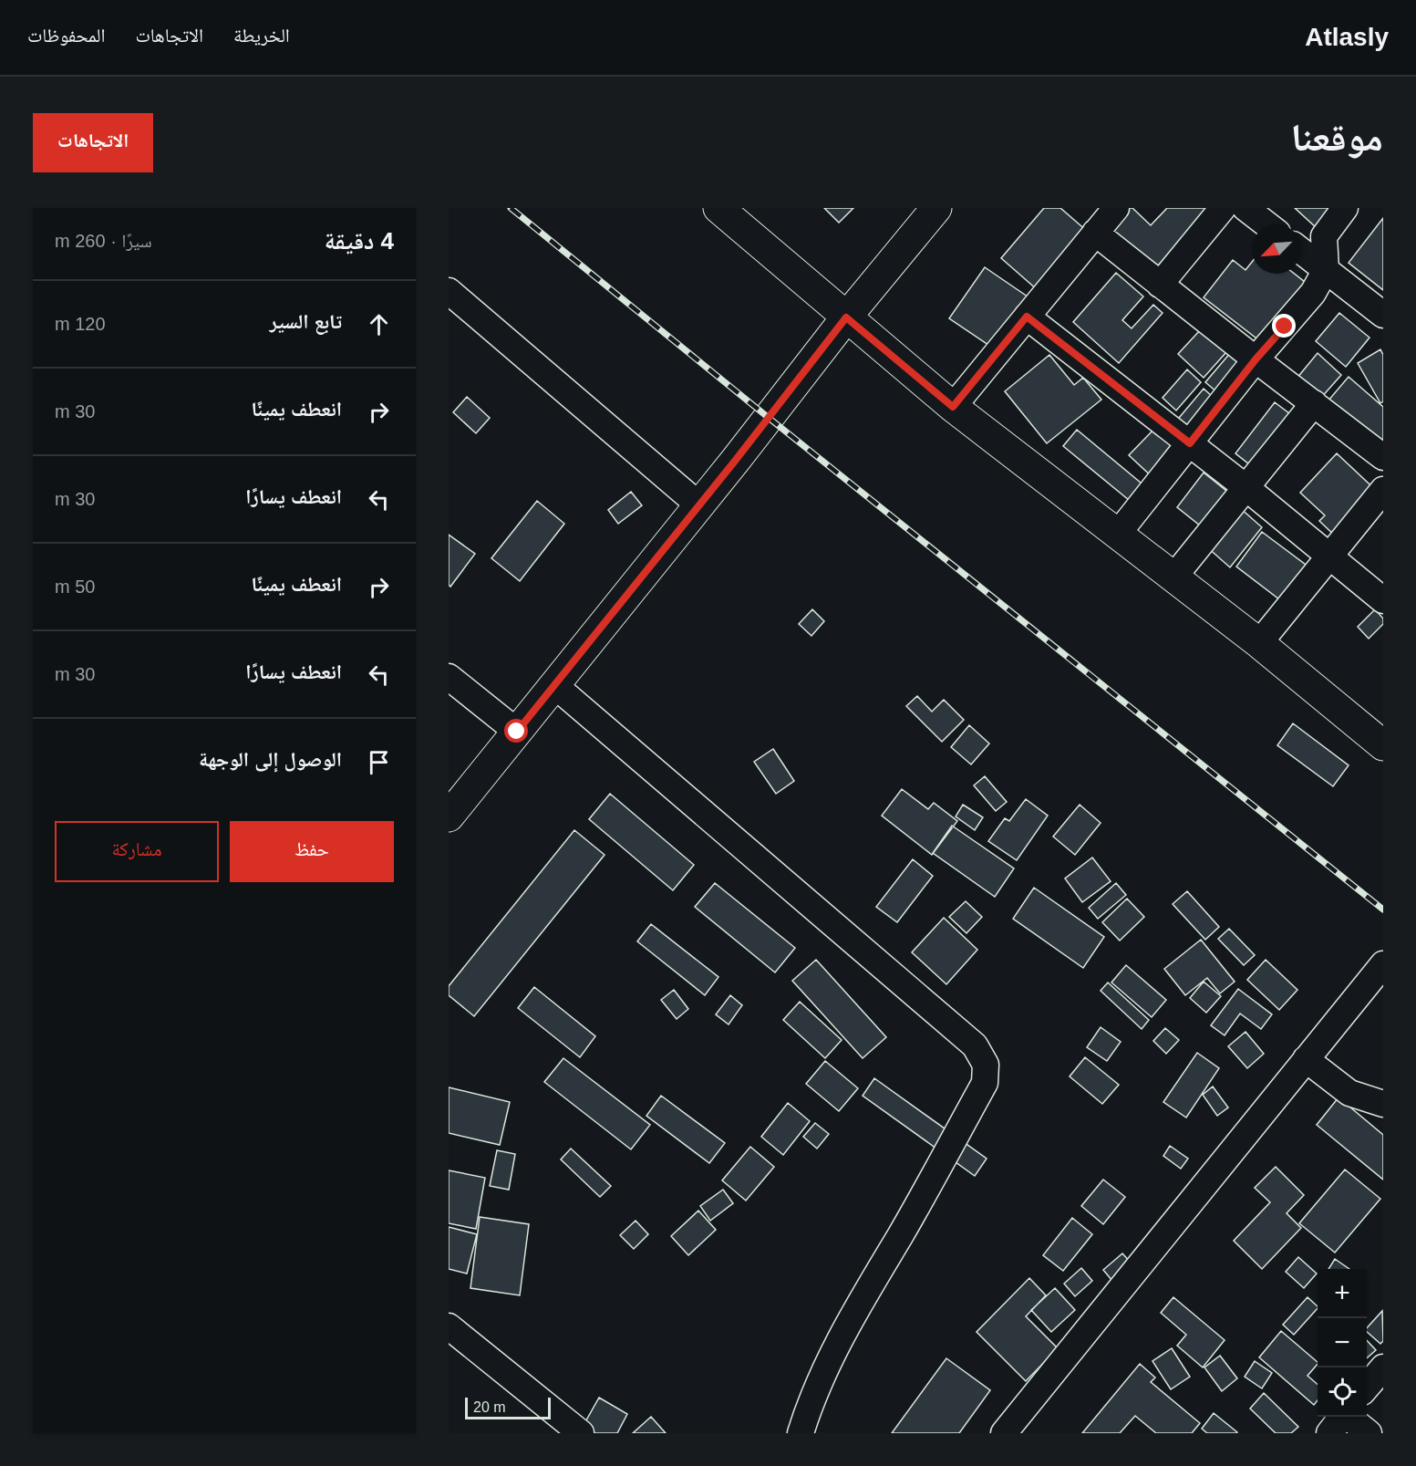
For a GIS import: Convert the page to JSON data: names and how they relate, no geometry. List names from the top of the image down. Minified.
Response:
{"scale_bar":"20 m","north":"bottom left","page":{"header":"Atlasly","nav":["الخريطة","الاتجاهات","المحفوظات"],"title":"موقعنا","buttons":["الاتجاهات",["حفظ","مشاركة"]],"heading":["4 دقيقة","سيرًا · 260 m"],"list":[["تابع السير","120 m"],["انعطف يمينًا","30 m"],["انعطف يسارًا","30 m"],["انعطف يمينًا","50 m"],["انعطف يسارًا","30 m"],"الوصول إلى الوجهة"],"map_buttons":["+","−"],"scale":"20 m"}}
